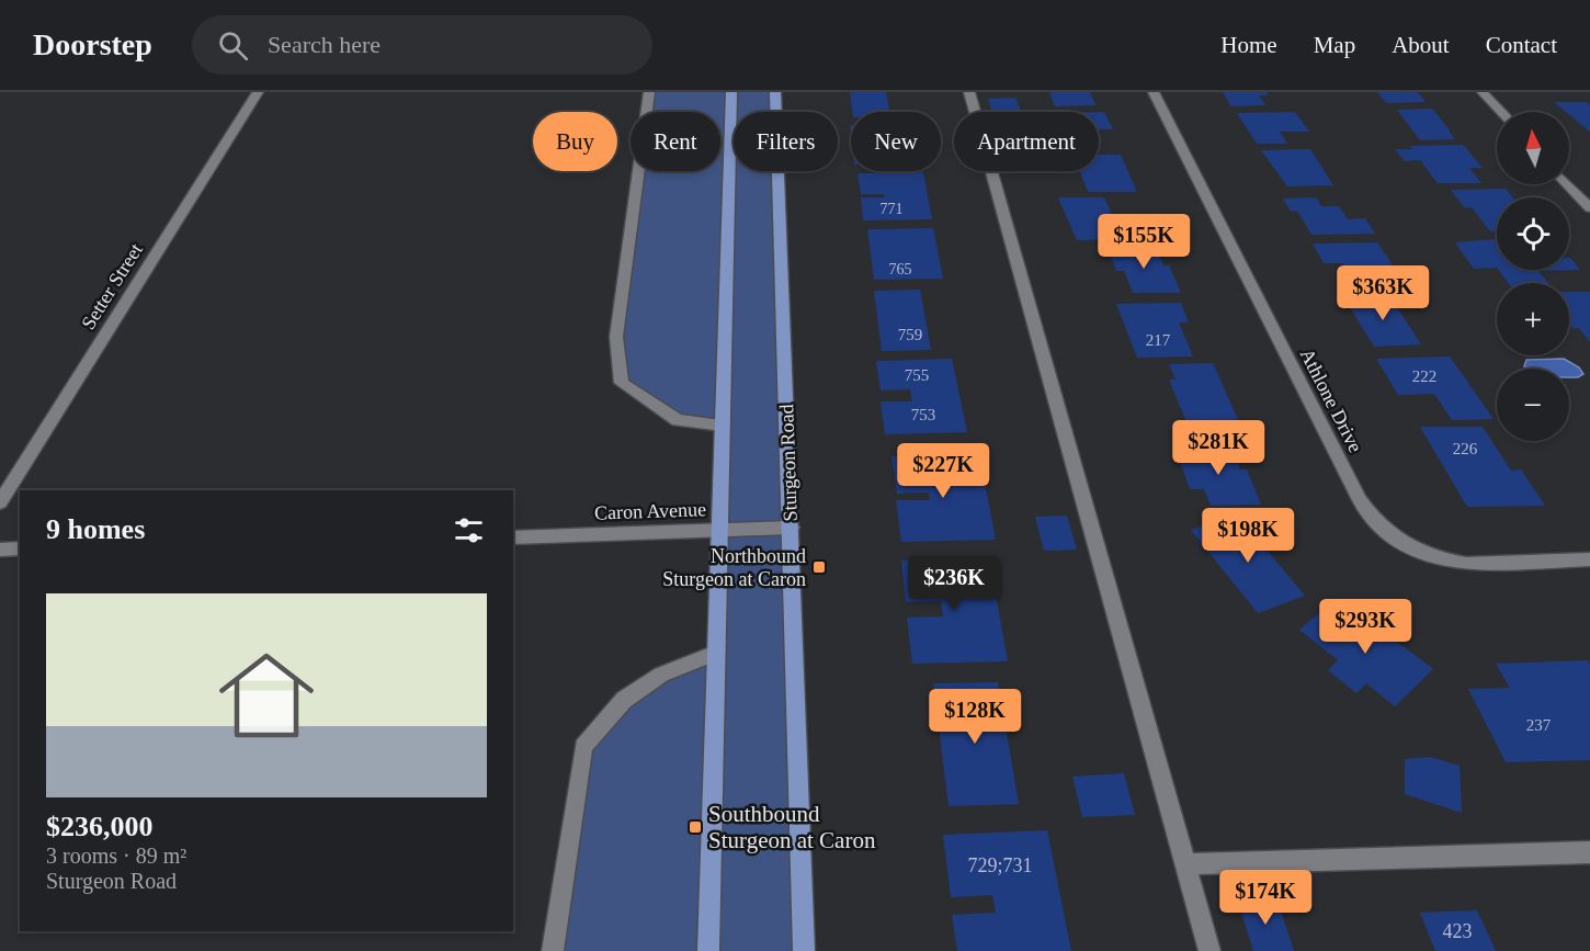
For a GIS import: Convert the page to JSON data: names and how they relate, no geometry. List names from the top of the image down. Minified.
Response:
{"streets":{"main road":["Sturgeon Road"],"street":["Setter Street","Athlone Drive","Caron Avenue"]},"crossings":[["Sturgeon Road","Caron Avenue"]],"places":{"transit":["Northbound Sturgeon at Caron","Southbound Sturgeon at Caron"]},"house_numbers":["771","765","759","217","755","222","753","226","237","729;731","423"],"north":"top","page":{"header":"Doorstep","search":"Search here","nav":["Home","Map","About","Contact"],"map_buttons":["+","−"],"chip":["Buy","Rent","Filters","New","Apartment"],"price":["$155K","$363K","$281K","$227K","$198K","$236K","$293K","$128K","$174K"],"heading":"9 homes","list":[{"name":"$236,000","note":"3 rooms · 89 m² · Sturgeon Road"}]}}
